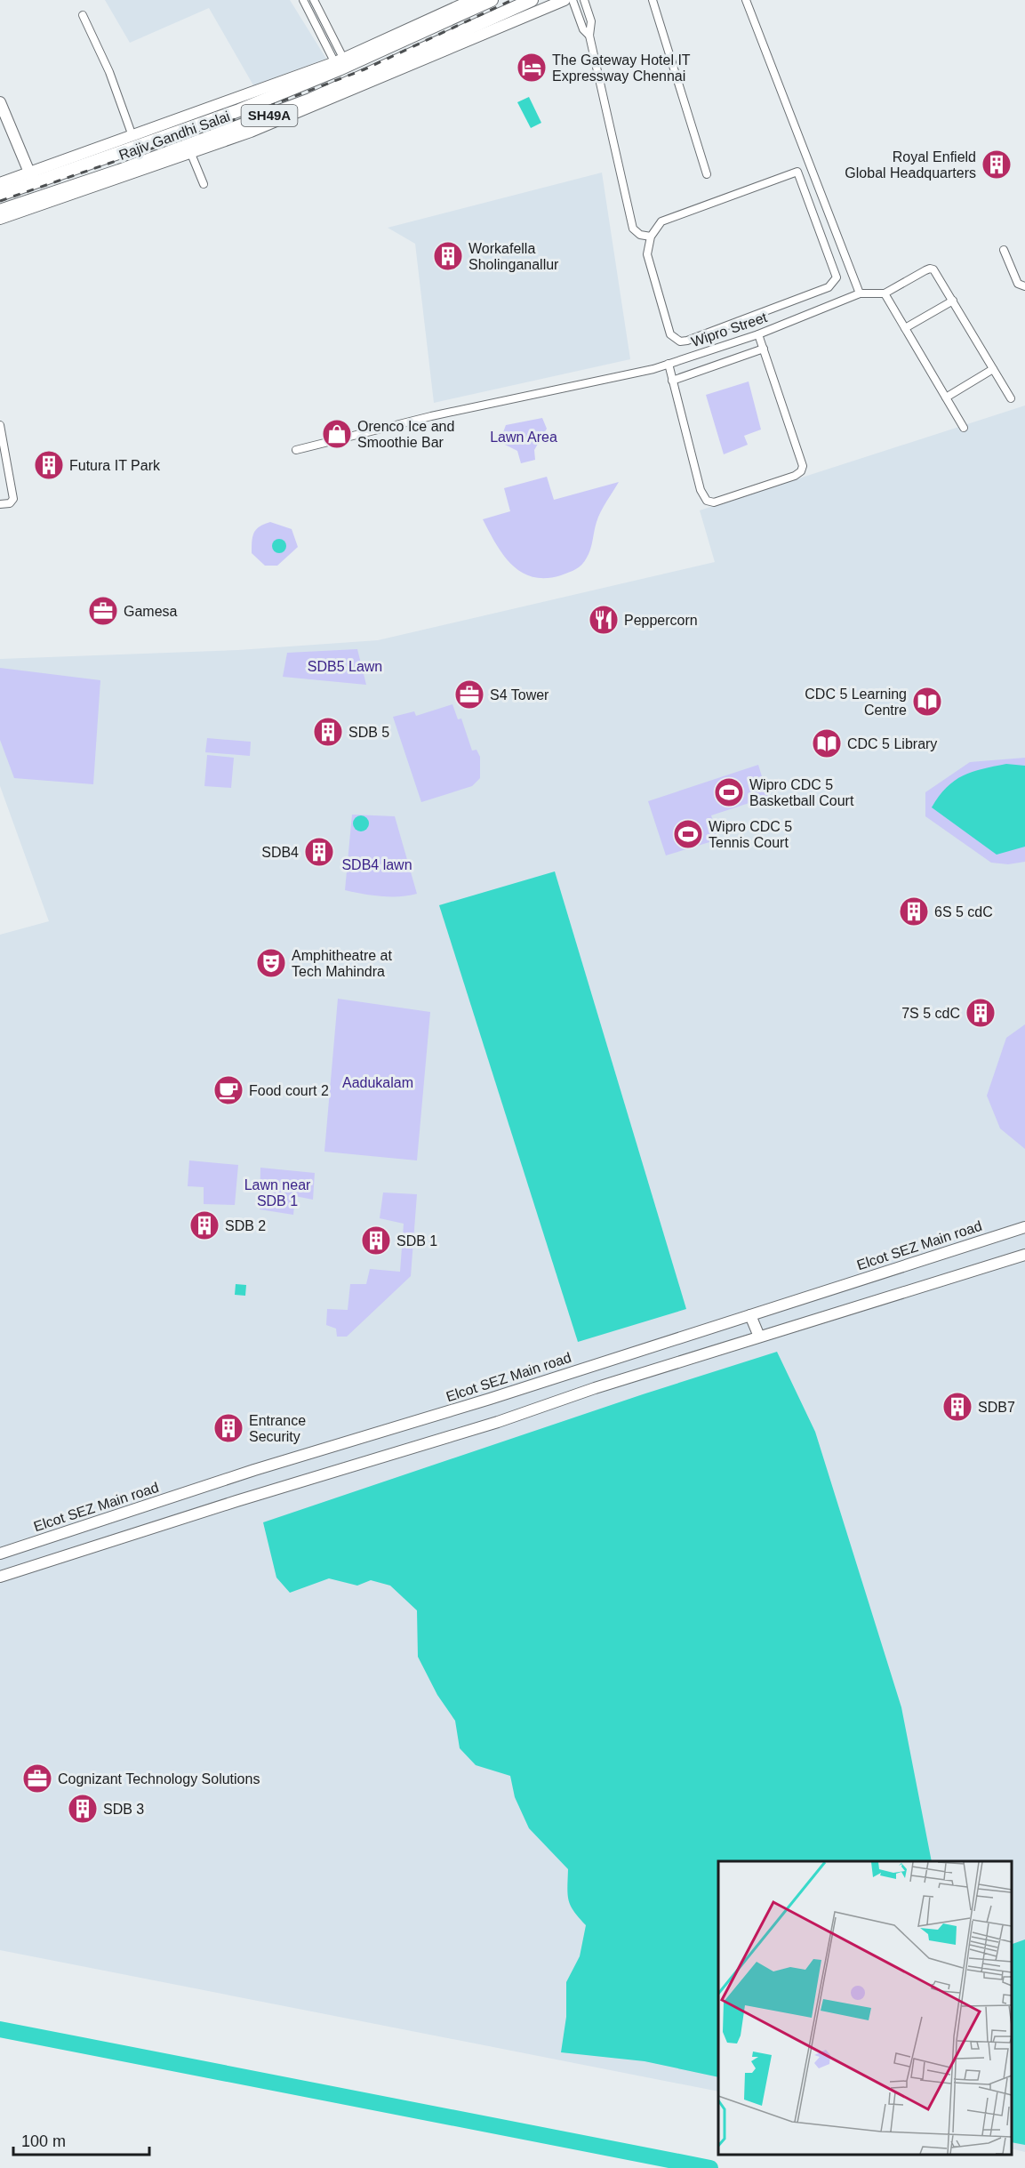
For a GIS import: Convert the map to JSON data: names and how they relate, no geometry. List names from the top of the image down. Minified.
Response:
{"streets":{"main road":["SH49A","Rajiv Gandhi Salai"],"street":["Wipro Street","Elcot SEZ Main road"]},"parks":["Lawn Area","SDB5 Lawn","SDB4 lawn","Aadukalam","Lawn near SDB 1"],"places":{"hotel":["The Gateway Hotel IT Expressway Chennai"],"building":["Royal Enfield Global Headquarters","Workafella Sholinganallur","Futura IT Park","SDB 5","SDB4","6S 5 cdC","7S 5 cdC","SDB 2","SDB 1","SDB7","Entrance Security","SDB 3"],"shop":["Orenco Ice and Smoothie Bar"],"office":["Gamesa","S4 Tower","Cognizant Technology Solutions"],"restaurant":["Peppercorn"],"library":["CDC 5 Learning Centre","CDC 5 Library"],"sports":["Wipro CDC 5 Basketball Court","Wipro CDC 5 Tennis Court"],"theatre":["Amphitheatre at Tech Mahindra"],"cafe":["Food court 2"]},"scale_bar":"100 m"}
